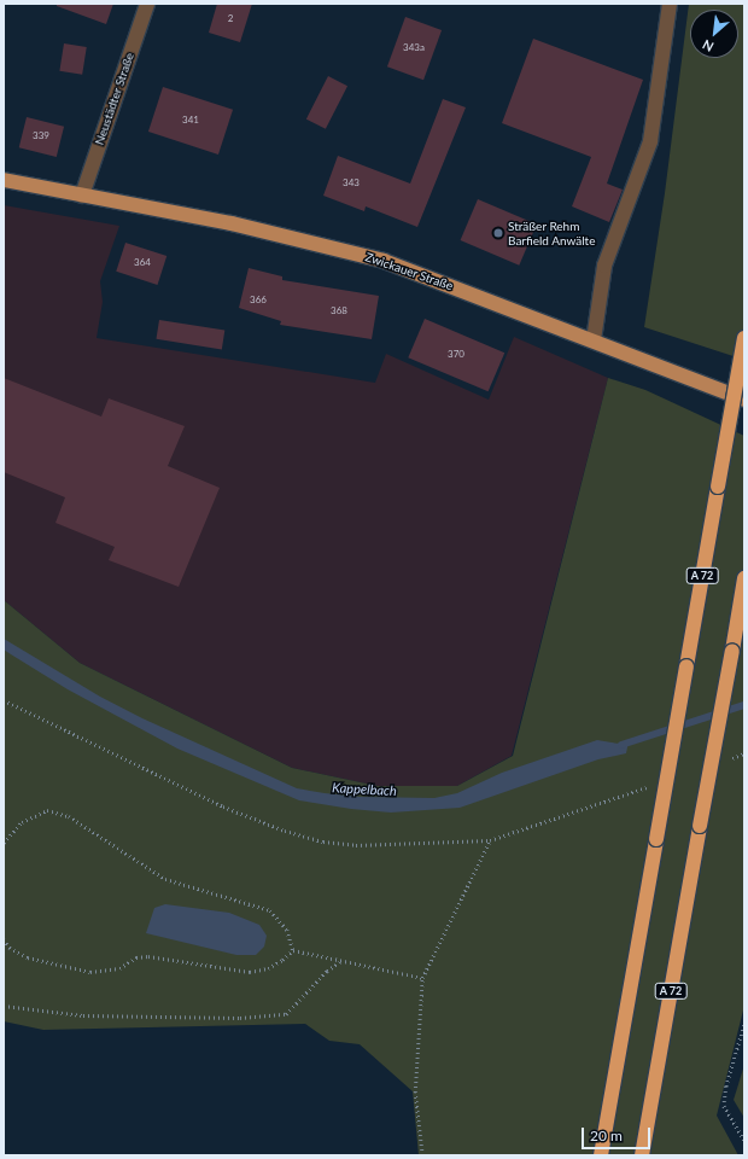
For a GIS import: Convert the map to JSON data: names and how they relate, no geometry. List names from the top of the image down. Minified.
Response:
{"streets":{"highway":["A 72"],"main road":["Zwickauer Straße"],"street":["Neustädter Straße"]},"crossings":[["Neustädter Straße","Zwickauer Straße"]],"water":["Kappelbach"],"places":["Sträßer Rehm Barfield Anwälte"],"house_numbers":["2","343a","341","339","343","364","366","368","370"],"scale_bar":"20 m","north":"bottom left"}
